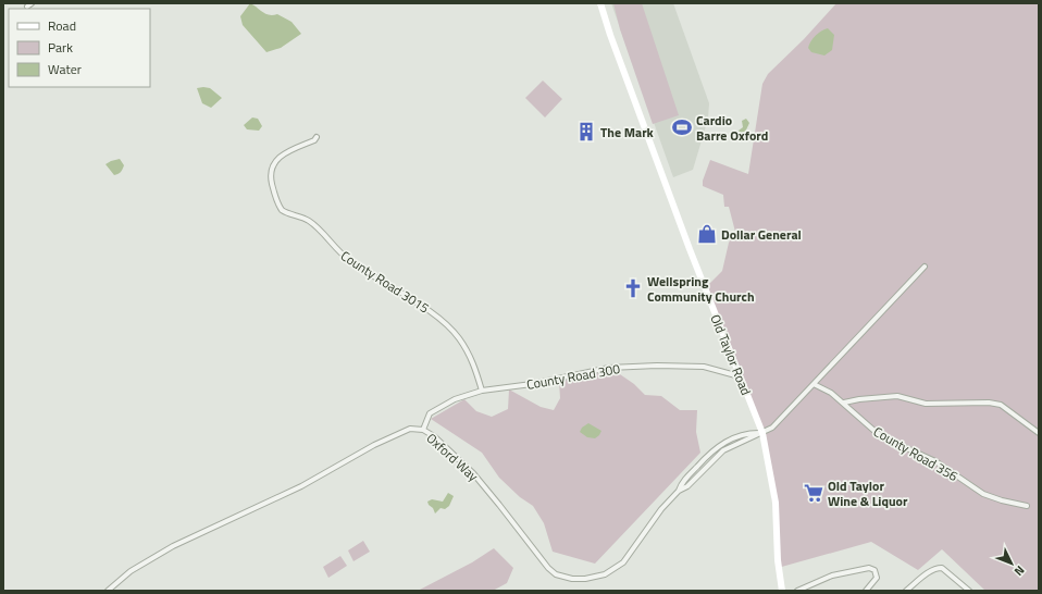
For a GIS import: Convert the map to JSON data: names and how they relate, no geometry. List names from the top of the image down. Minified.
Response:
{"streets":{"street":["County Road 3015","Old Taylor Road","County Road 300","County Road 356","Oxford Way"]},"crossings":[["County Road 3015","County Road 300"],["Old Taylor Road","County Road 300"],["Old Taylor Road","Oxford Way"],["County Road 300","Oxford Way"]],"places":{"sports":["Cardio Barre Oxford"],"building":["The Mark"],"shop":["Dollar General"],"church":["Wellspring Community Church"],"supermarket":["Old Taylor Wine & Liquor"]},"legend":["Road","Park","Water"],"north":"bottom right"}
